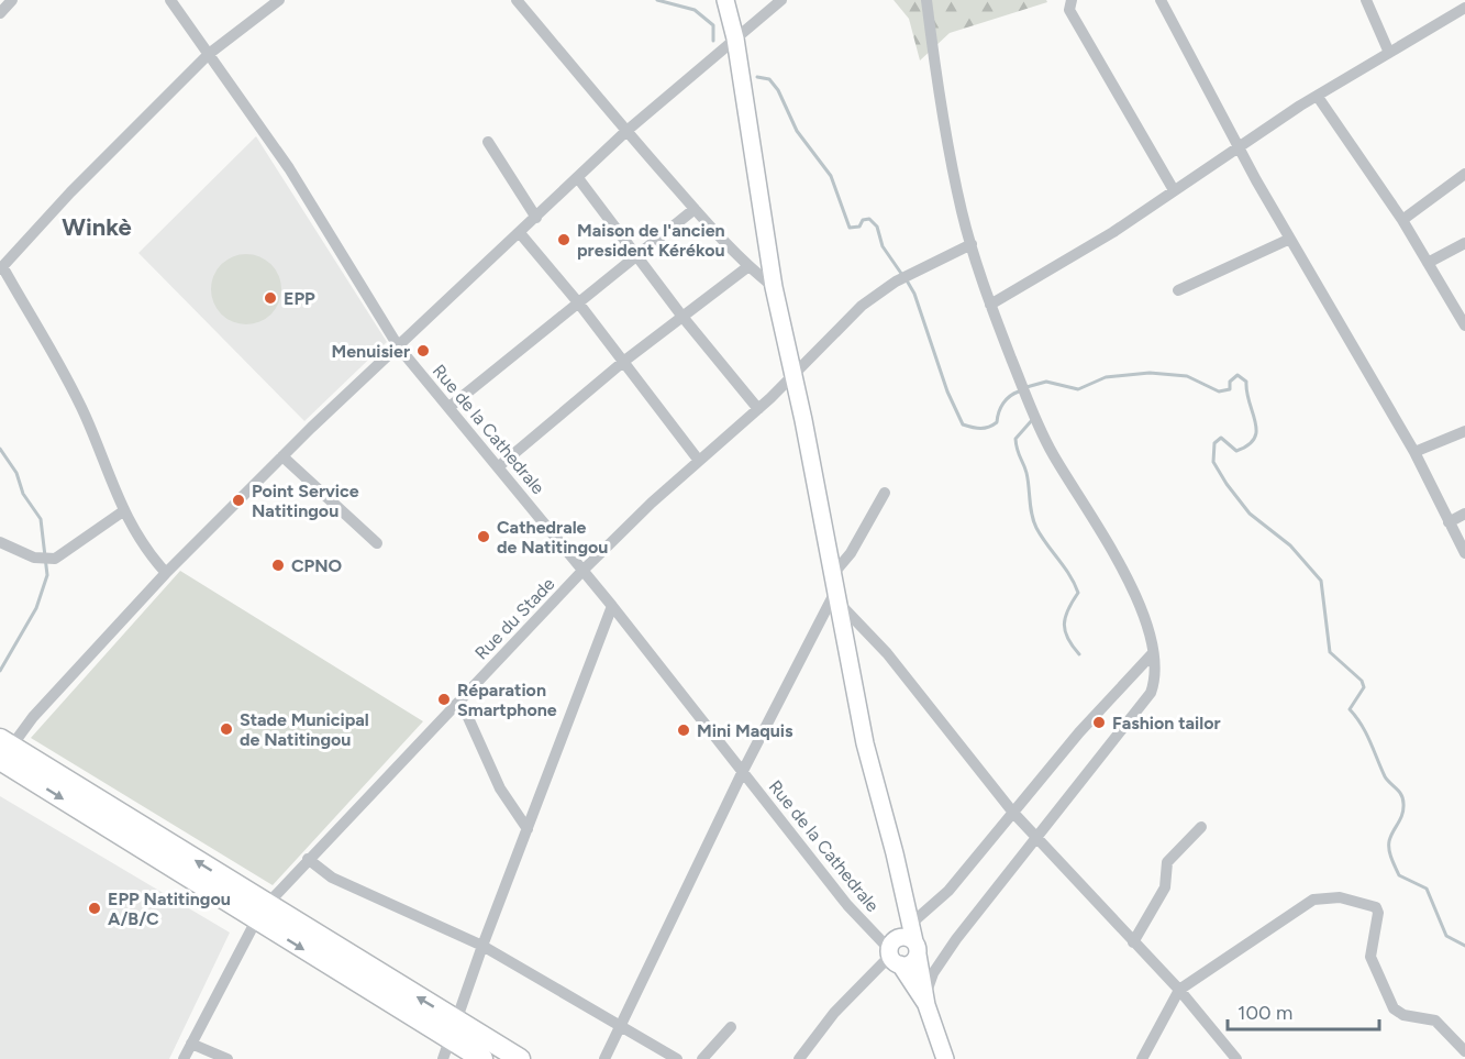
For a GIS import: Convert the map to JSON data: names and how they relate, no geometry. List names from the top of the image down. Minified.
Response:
{"streets":{"street":["Rue de la Cathedrale","Rue du Stade"]},"crossings":[["Rue de la Cathedrale","Rue du Stade"]],"districts":["Winkè"],"places":["Maison de l'ancien president Kérékou","EPP","Menuisier","Point Service Natitingou","Cathedrale de Natitingou","CPNO","Réparation Smartphone","Fashion tailor","Stade Municipal de Natitingou","Mini Maquis","EPP Natitingou A/B/C"],"scale_bar":"100 m"}
